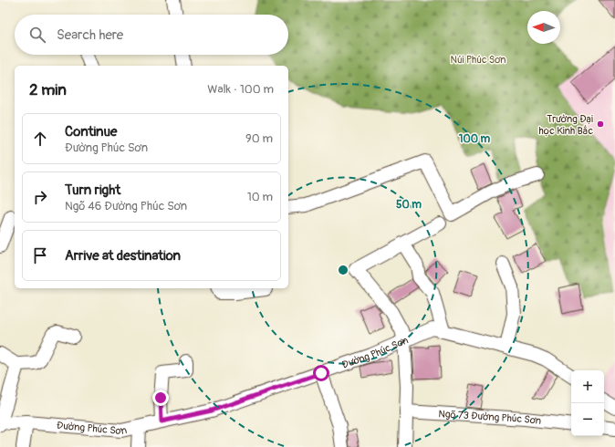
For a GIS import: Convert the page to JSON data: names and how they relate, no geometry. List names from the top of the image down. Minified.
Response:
{"streets":{"street":["Đường Phúc Sơn","Ngõ 73 Đường Phúc Sơn"]},"parks":["Núi Phúc Sơn"],"places":["Trường Đại học Kinh Bắc"],"north":"left","page":{"search":"Search here","heading":["2 min","Walk · 100 m"],"list":[["Continue","Đường Phúc Sơn","90 m"],["Turn right","Ngõ 46 Đường Phúc Sơn","10 m"],"Arrive at destination"],"map_buttons":["+","−"]},"rings":["100 m","50 m"]}
